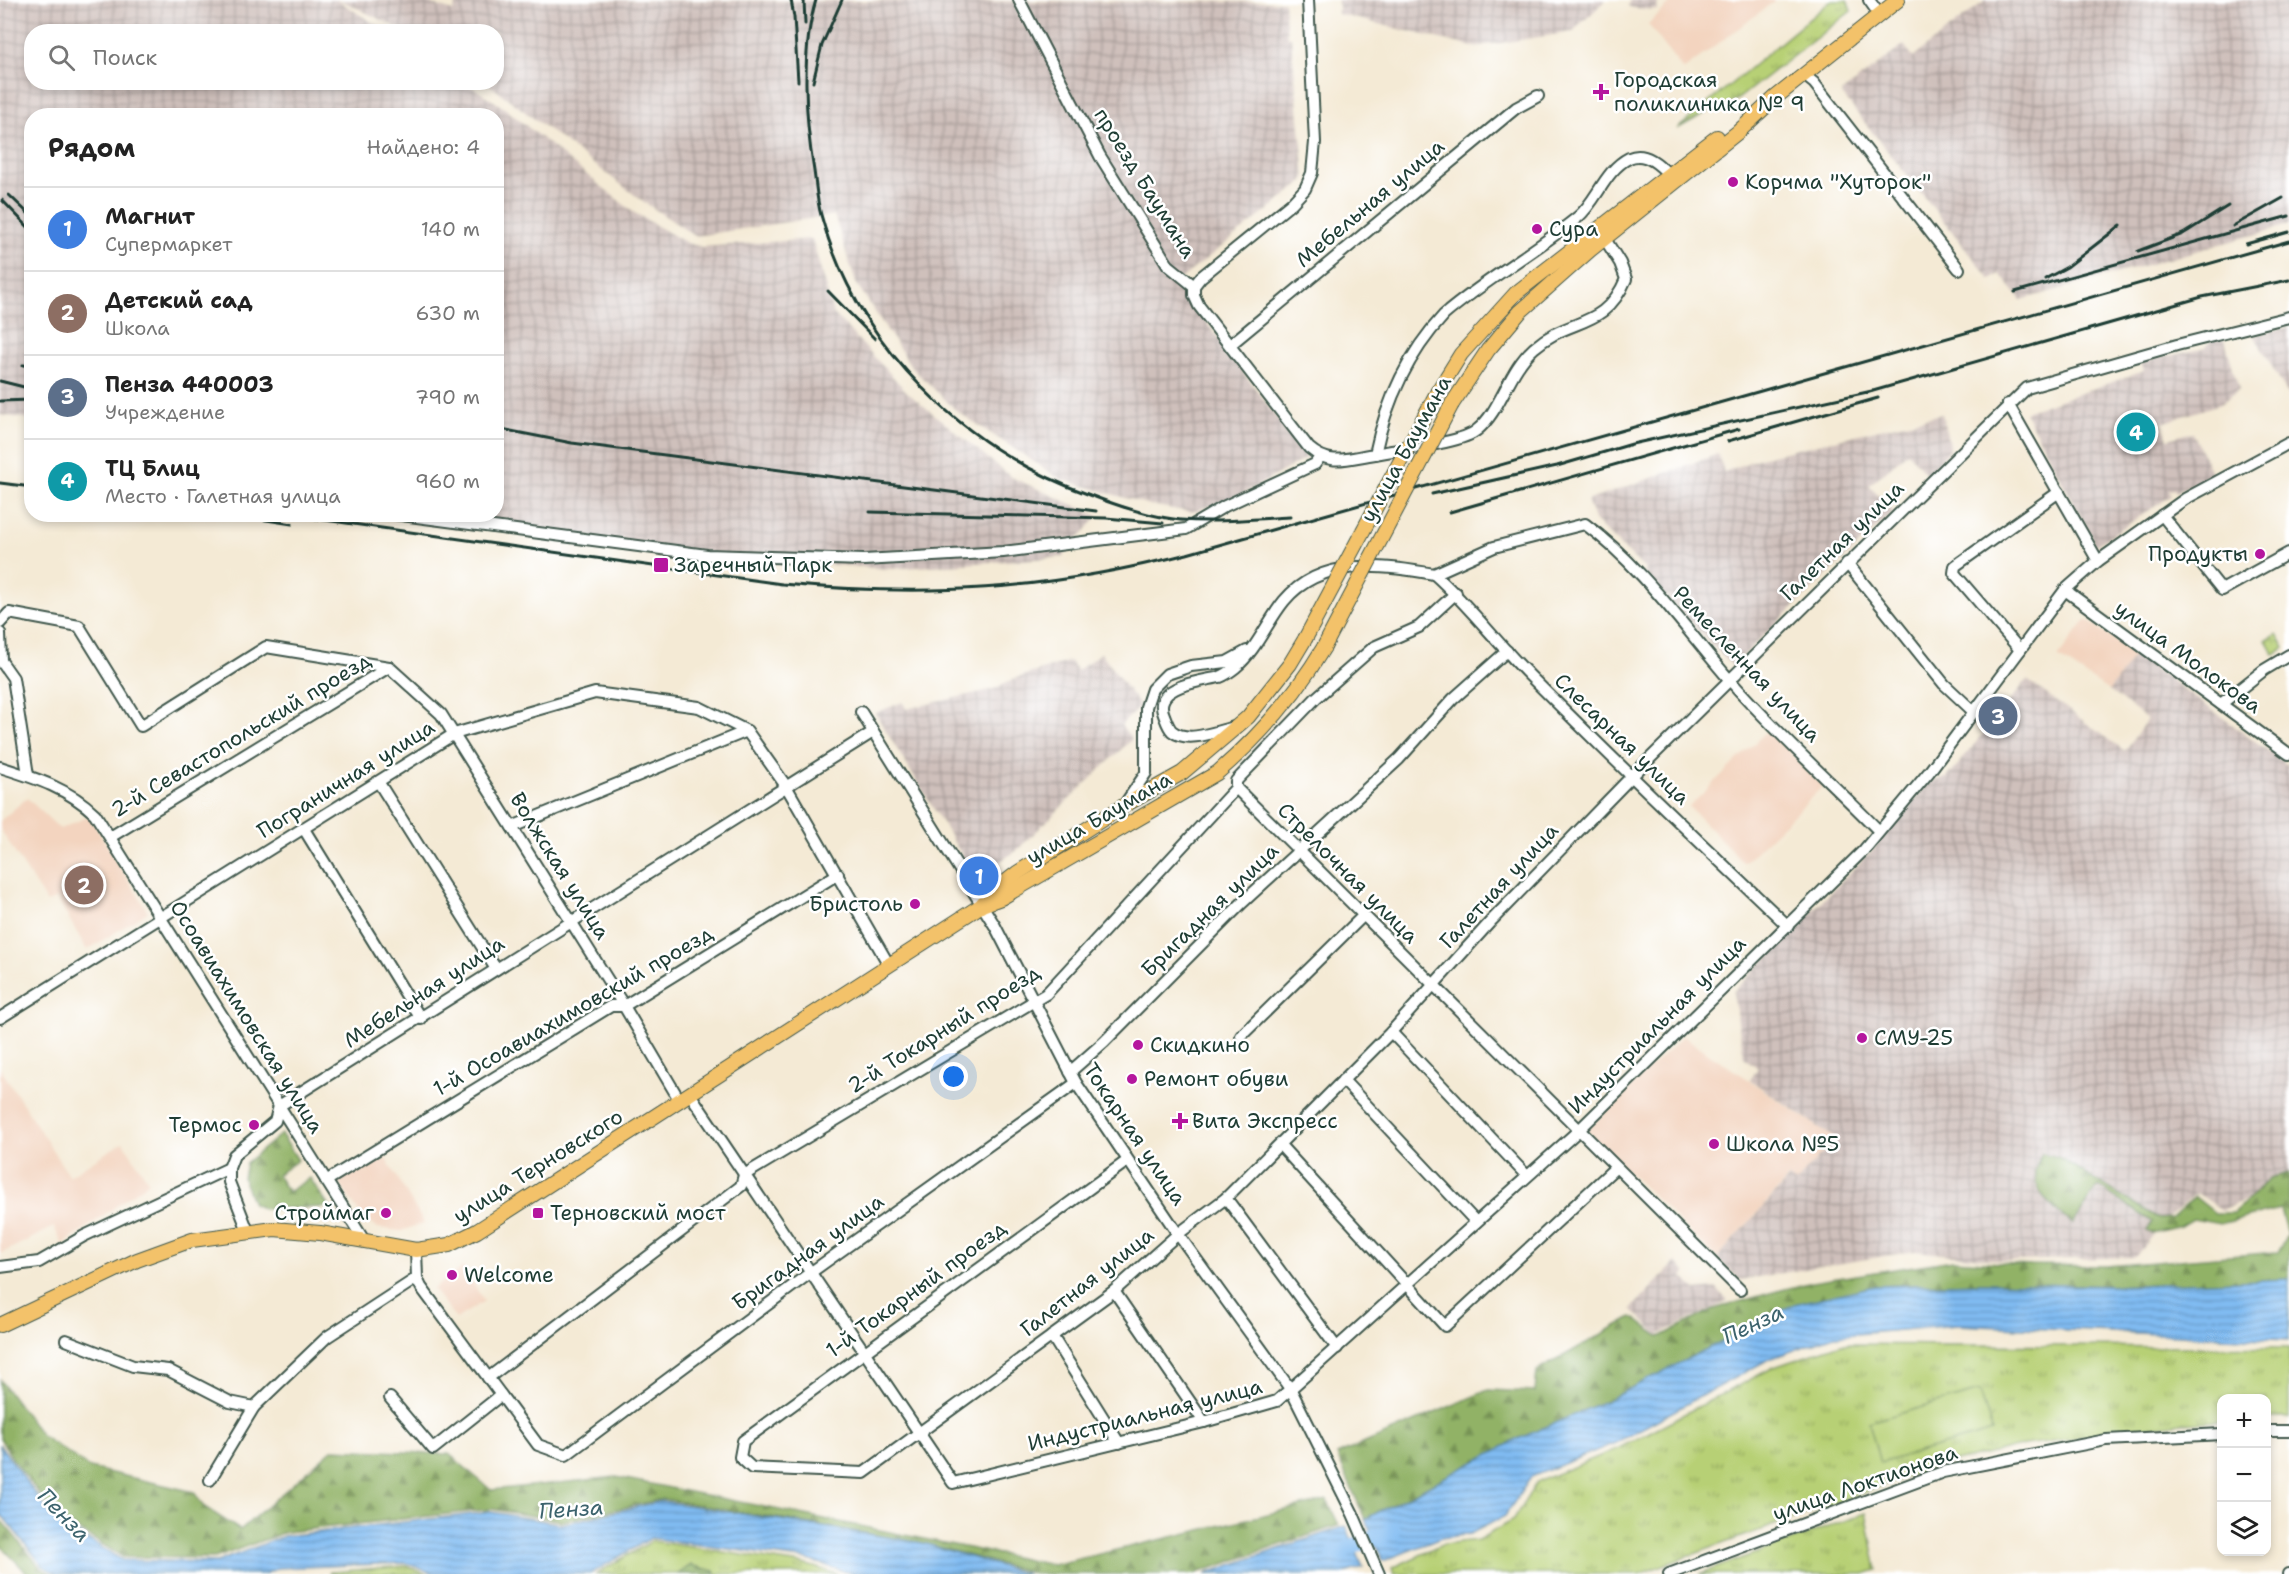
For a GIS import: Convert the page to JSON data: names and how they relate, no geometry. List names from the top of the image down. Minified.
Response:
{"streets":{"main road":["улица Баумана","улица Терновского"],"street":["проезд Баумана","Мебельная улица","Галетная улица","улица Молокова","Ремесленная улица","2-й Севастопольский проезд","Слесарная улица","Пограничная улица","Волжская улица","Стрелочная улица","Бригадная улица","1-й Осоавиахимовский проезд","Осоавиахимовская улица","Индустриальная улица","2-й Токарный проезд","Токарная улица","1-й Токарный проезд","улица Локтионова"]},"crossings":[["проезд Баумана","Мебельная улица"],["Мебельная улица","Волжская улица"],["Мебельная улица","Осоавиахимовская улица"],["Мебельная улица","Токарная улица"],["улица Баумана","Токарная улица"],["улица Баумана","улица Терновского"],["Галетная улица","Ремесленная улица"],["Галетная улица","Слесарная улица"],["Галетная улица","Волжская улица"],["Галетная улица","Стрелочная улица"],["Галетная улица","Токарная улица"],["Галетная улица","1-й Токарный проезд"],["улица Молокова","Индустриальная улица"],["Ремесленная улица","Слесарная улица"],["Ремесленная улица","Индустриальная улица"],["2-й Севастопольский проезд","Волжская улица"],["2-й Севастопольский проезд","Осоавиахимовская улица"],["Слесарная улица","Бригадная улица"],["Слесарная улица","Индустриальная улица"],["Слесарная улица","2-й Токарный проезд"],["Пограничная улица","Волжская улица"],["Пограничная улица","Осоавиахимовская улица"],["Волжская улица","Бригадная улица"],["Волжская улица","1-й Осоавиахимовский проезд"],["Волжская улица","Индустриальная улица"],["Волжская улица","2-й Токарный проезд"],["Волжская улица","улица Терновского"],["Волжская улица","1-й Токарный проезд"],["Стрелочная улица","Бригадная улица"],["Стрелочная улица","Индустриальная улица"],["Стрелочная улица","2-й Токарный проезд"],["Бригадная улица","Токарная улица"],["1-й Осоавиахимовский проезд","Осоавиахимовская улица"],["Осоавиахимовская улица","улица Терновского"],["Индустриальная улица","Токарная улица"],["2-й Токарный проезд","Токарная улица"],["Токарная улица","улица Терновского"],["Токарная улица","1-й Токарный проезд"]],"water":["Пенза"],"places":{"health":["Городская поликлиника № 9","Вита Экспресс"],"other":["Корчма \"Хуторок\"","Сура","Продукты","Бристоль","СМУ-25","Скидкино","Ремонт обуви","Термос","Школа №5","Строймаг","Welcome"],"transit":["Заречный Парк","Терновский мост"]},"page":{"search":"Поиск","heading":["Рядом","Найдено: 4"],"list":[{"mark":"1","name":"Магнит","note":"Супермаркет","value":"140 m"},{"mark":"2","name":"Детский сад","note":"Школа","value":"630 m"},{"mark":"3","name":"Пенза 440003","note":"Учреждение","value":"790 m"},{"mark":"4","name":"ТЦ Блиц","note":"Место · Галетная улица","value":"960 m"}],"pins":["4","3","1","2"],"map_buttons":["+","−"]}}
